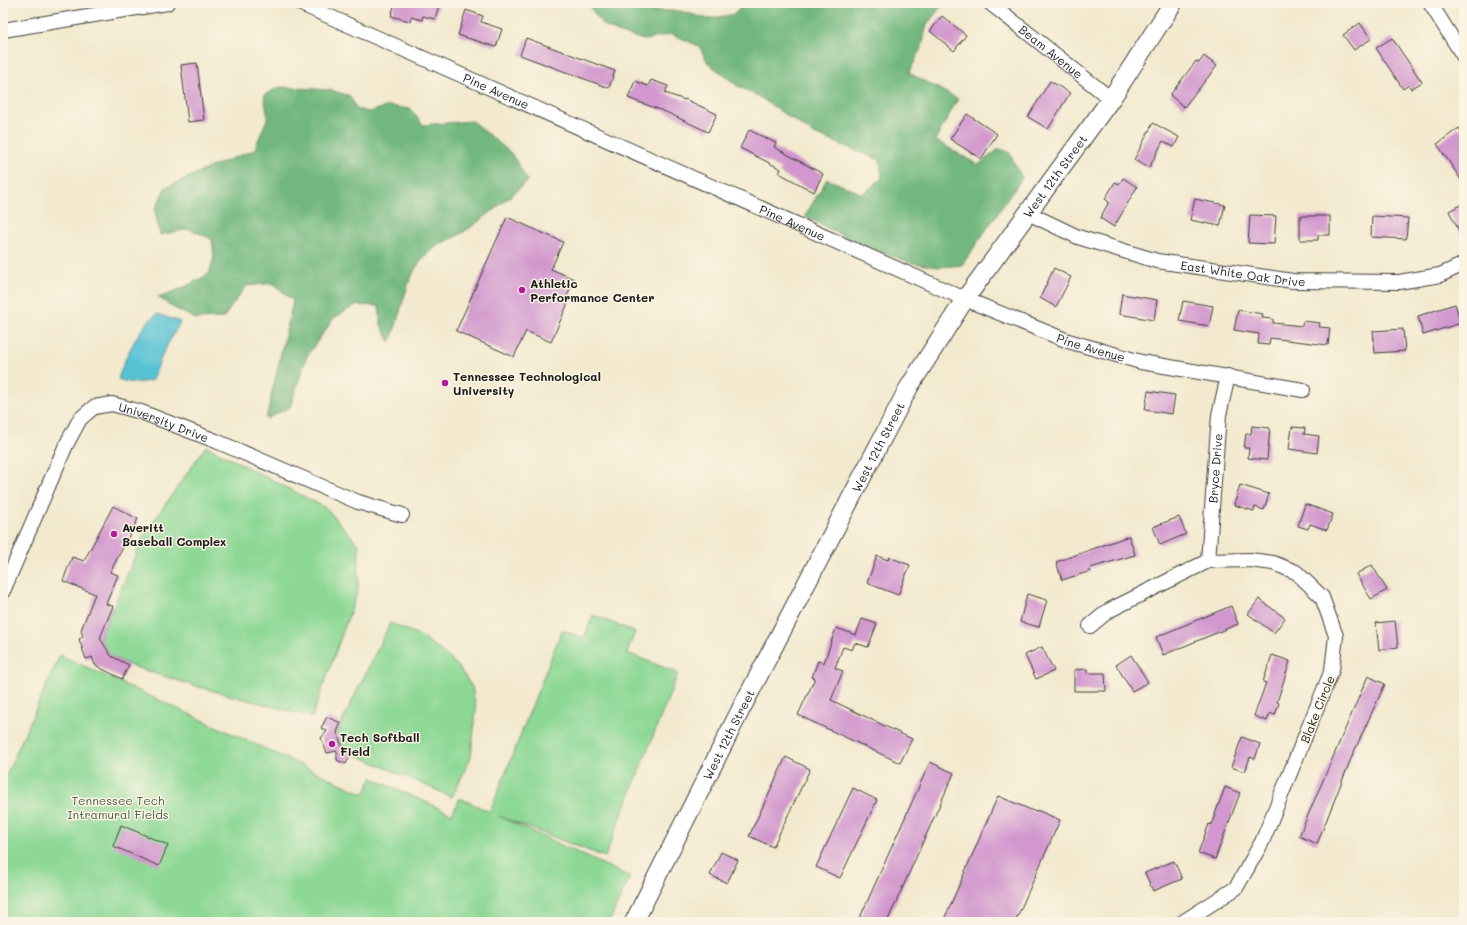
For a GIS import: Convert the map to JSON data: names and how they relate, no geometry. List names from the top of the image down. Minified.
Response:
{"streets":{"main road":["West 12th Street"],"street":["Beam Avenue","Pine Avenue","East White Oak Drive","University Drive","Bryce Drive","Blake Circle"]},"crossings":[["Beam Avenue","West 12th Street"],["Pine Avenue","West 12th Street"],["Pine Avenue","Bryce Drive"],["West 12th Street","East White Oak Drive"],["Bryce Drive","Blake Circle"]],"parks":["Tennessee Tech Intramural Fields"],"places":["Athletic Performance Center","Tennessee Technological University","Averitt Baseball Complex","Tech Softball Field"]}
